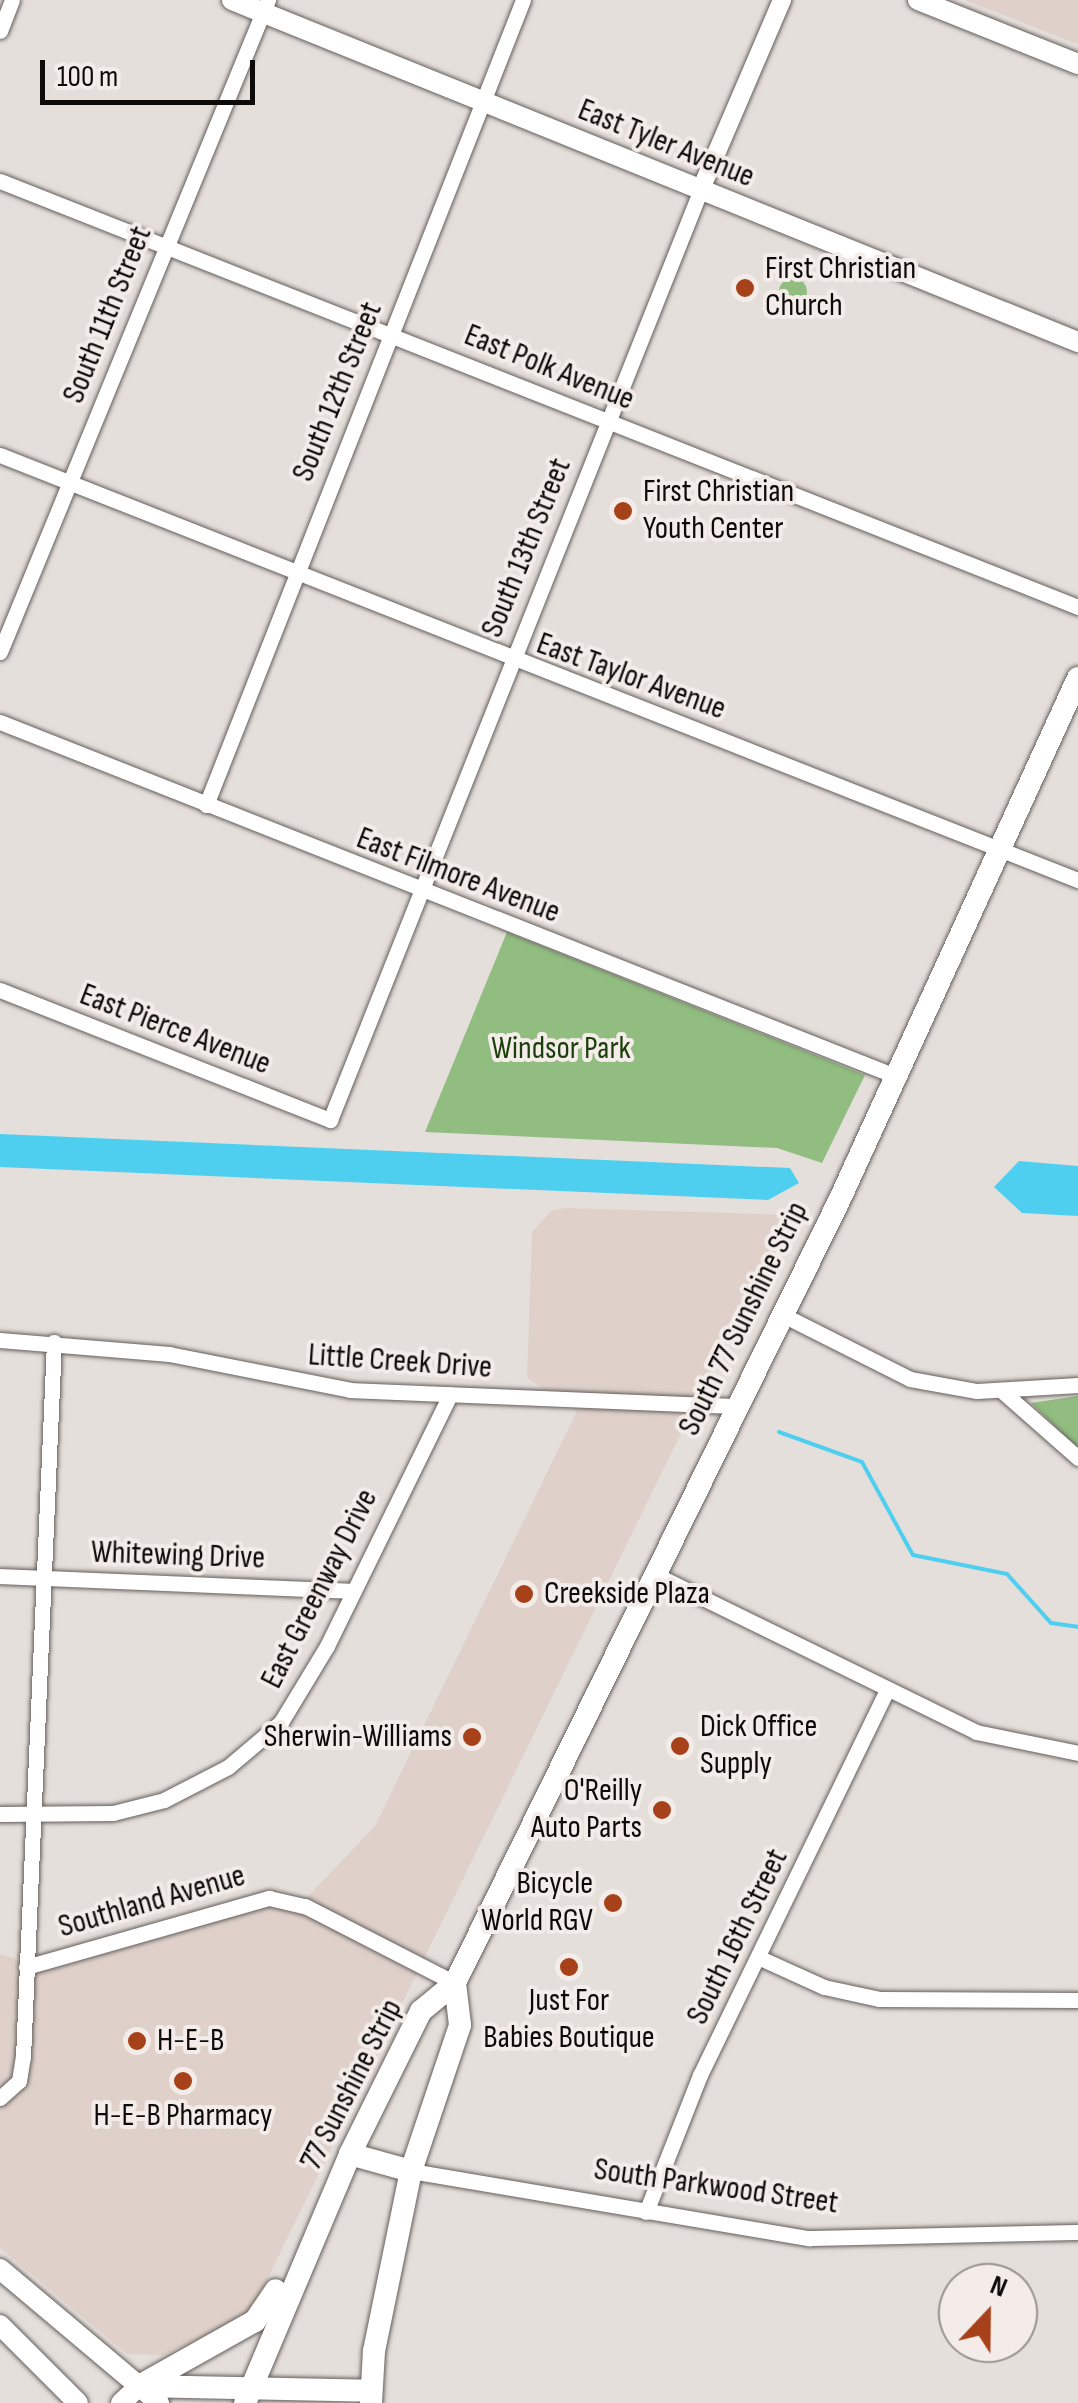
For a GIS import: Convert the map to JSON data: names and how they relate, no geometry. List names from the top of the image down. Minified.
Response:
{"streets":{"main road":["East Tyler Avenue","South 77 Sunshine Strip","77 Sunshine Strip","South Parkwood Street"],"street":["South 11th Street","East Polk Avenue","South 12th Street","South 13th Street","East Taylor Avenue","East Filmore Avenue","East Pierce Avenue","Little Creek Drive","Whitewing Drive","East Greenway Drive","Southland Avenue","South 16th Street"]},"crossings":[["East Tyler Avenue","South 11th Street"],["East Tyler Avenue","South 12th Street"],["East Tyler Avenue","South 13th Street"],["South 11th Street","East Polk Avenue"],["South 11th Street","East Taylor Avenue"],["East Polk Avenue","South 12th Street"],["East Polk Avenue","South 13th Street"],["South 12th Street","East Taylor Avenue"],["South 12th Street","East Filmore Avenue"],["South 13th Street","East Taylor Avenue"],["South 13th Street","East Filmore Avenue"],["South 13th Street","East Pierce Avenue"],["East Taylor Avenue","South 77 Sunshine Strip"],["East Filmore Avenue","South 77 Sunshine Strip"],["South 77 Sunshine Strip","Little Creek Drive"],["South 77 Sunshine Strip","Southland Avenue"],["South 77 Sunshine Strip","77 Sunshine Strip"],["Little Creek Drive","East Greenway Drive"],["Whitewing Drive","East Greenway Drive"],["Southland Avenue","77 Sunshine Strip"],["South 16th Street","South Parkwood Street"],["77 Sunshine Strip","South Parkwood Street"]],"parks":["Windsor Park"],"places":["First Christian Church","First Christian Youth Center","Creekside Plaza","Sherwin-Williams","Dick Office Supply","O'Reilly Auto Parts","Bicycle World RGV","Just For Babies Boutique","H-E-B","H-E-B Pharmacy"],"scale_bar":"100 m","north":"top"}
